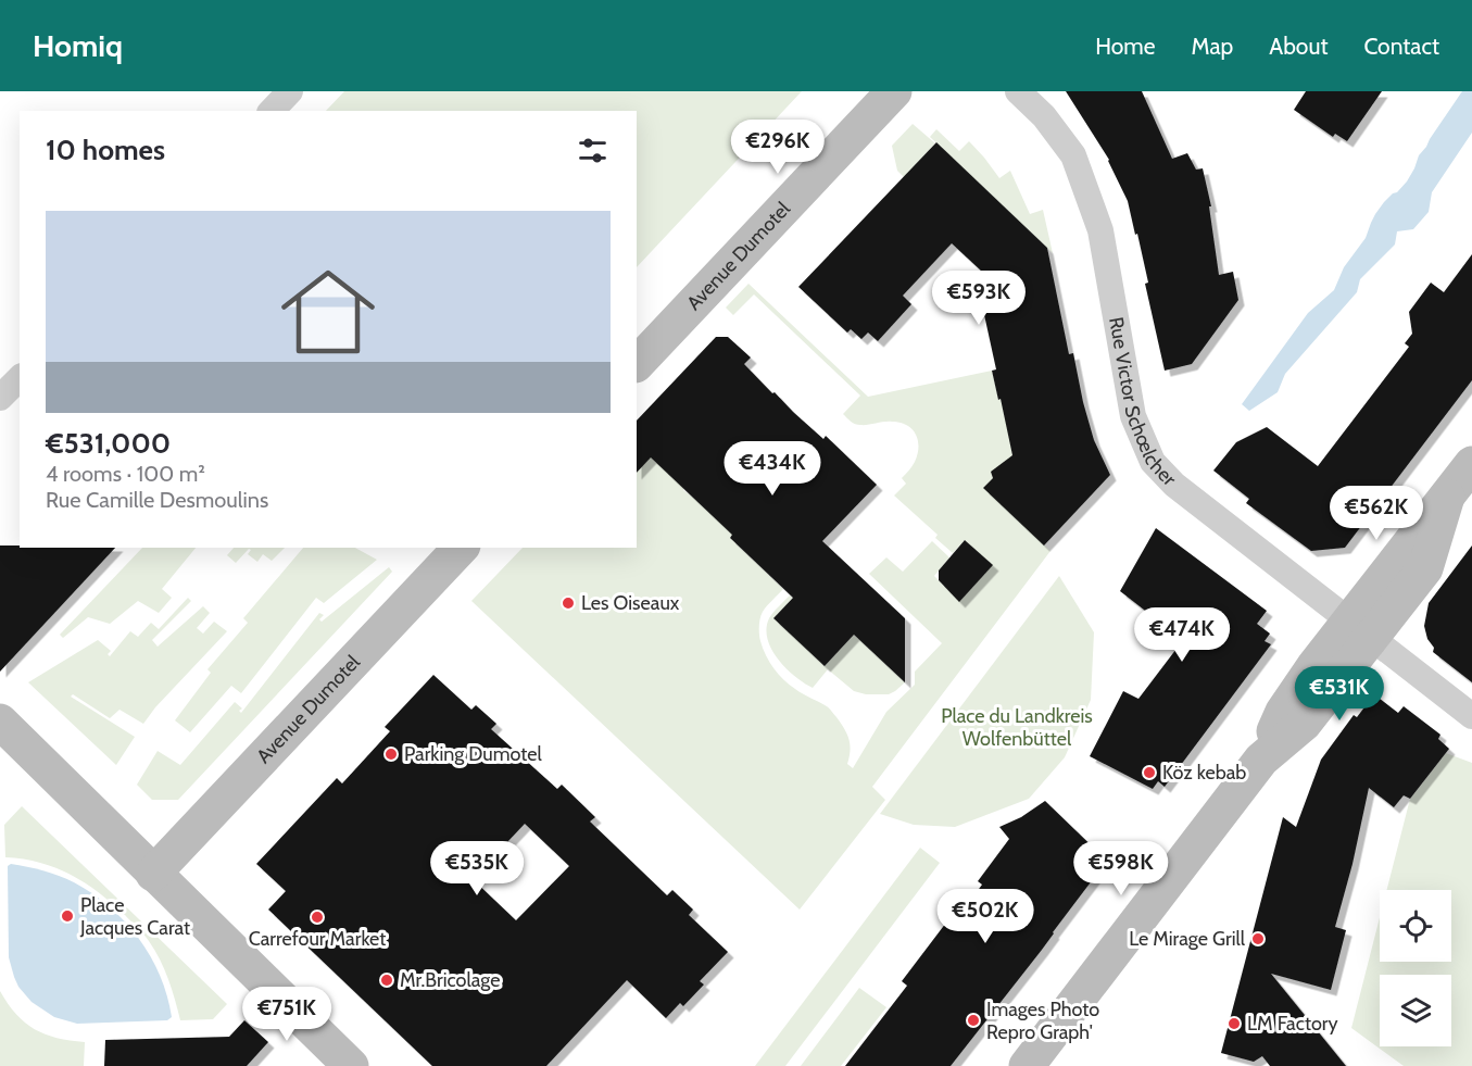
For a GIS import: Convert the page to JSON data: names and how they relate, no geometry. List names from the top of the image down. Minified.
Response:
{"streets":{"main road":["Avenue Dumotel"],"street":["Rue Victor Schœlcher"]},"parks":["Place du Landkreis Wolfenbüttel"],"places":["Les Oiseaux","Parking Dumotel","Köz kebab","Place Jacques Carat","Carrefour Market","Le Mirage Grill","Mr.Bricolage","Images Photo Repro Graph'","LM Factory"],"page":{"header":"Homiq","nav":["Home","Map","About","Contact"],"heading":"10 homes","price":["€296K","€593K","€434K","€562K","€474K","€531K","€535K","€598K","€502K","€751K"],"list":[{"name":"€531,000","note":"4 rooms · 100 m² · Rue Camille Desmoulins"}]}}
